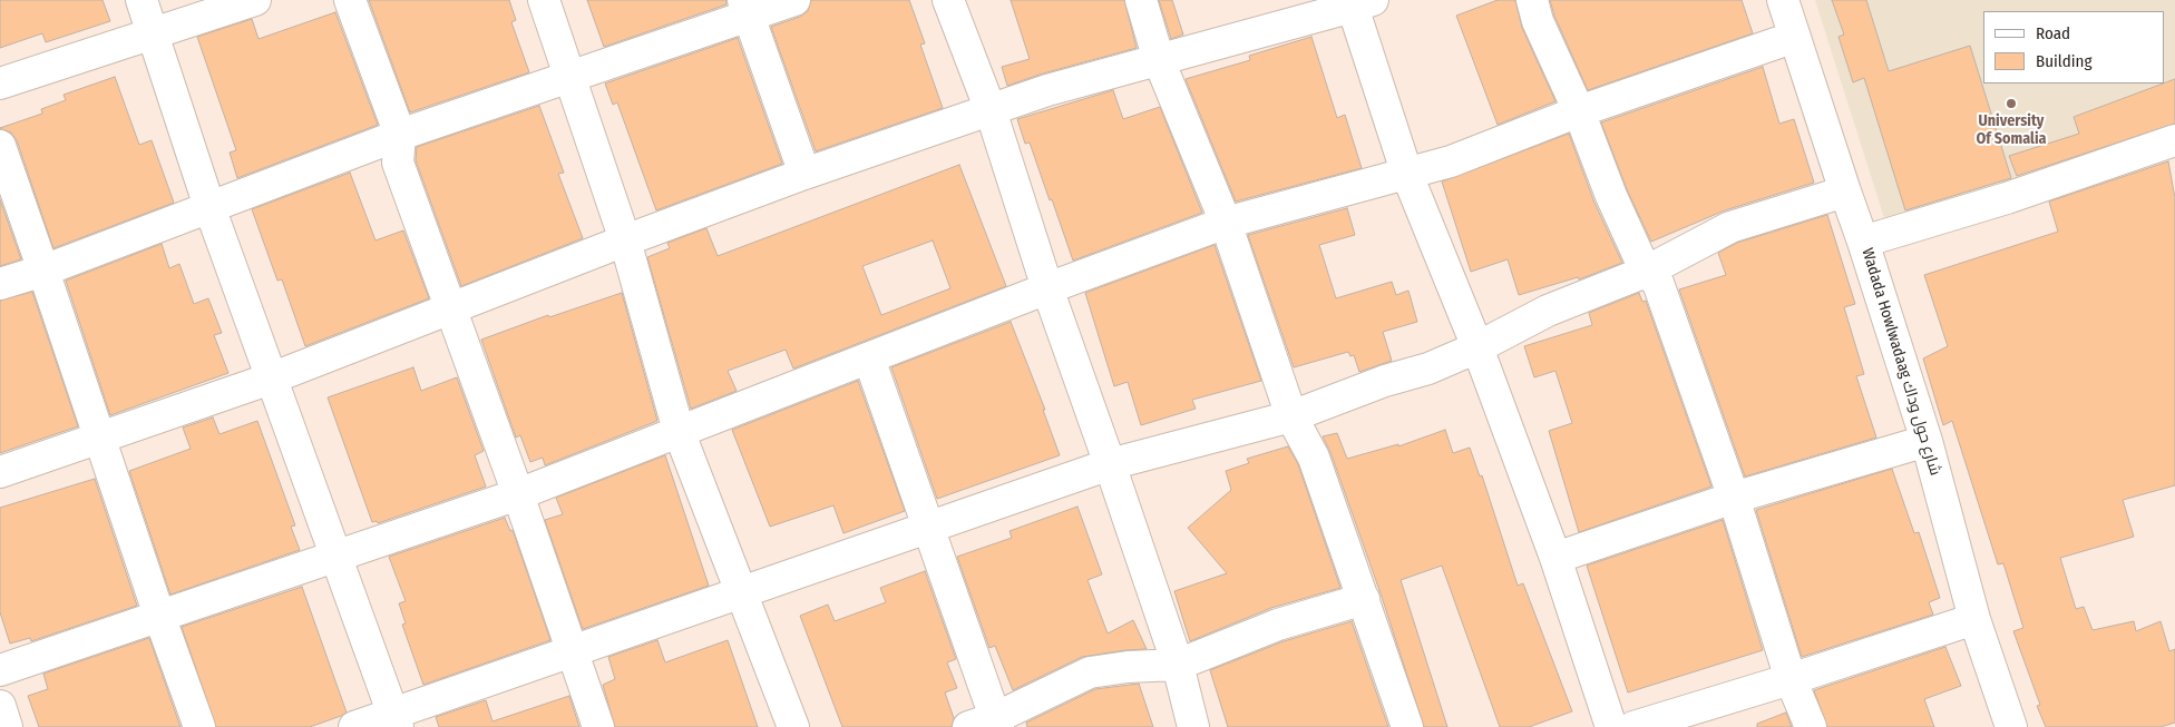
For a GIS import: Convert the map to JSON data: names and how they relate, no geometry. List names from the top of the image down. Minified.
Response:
{"streets":{"street":["Wadada Howlwadaag شارع حول وداك"]},"places":["University Of Somalia"],"legend":["Road","Building"]}
